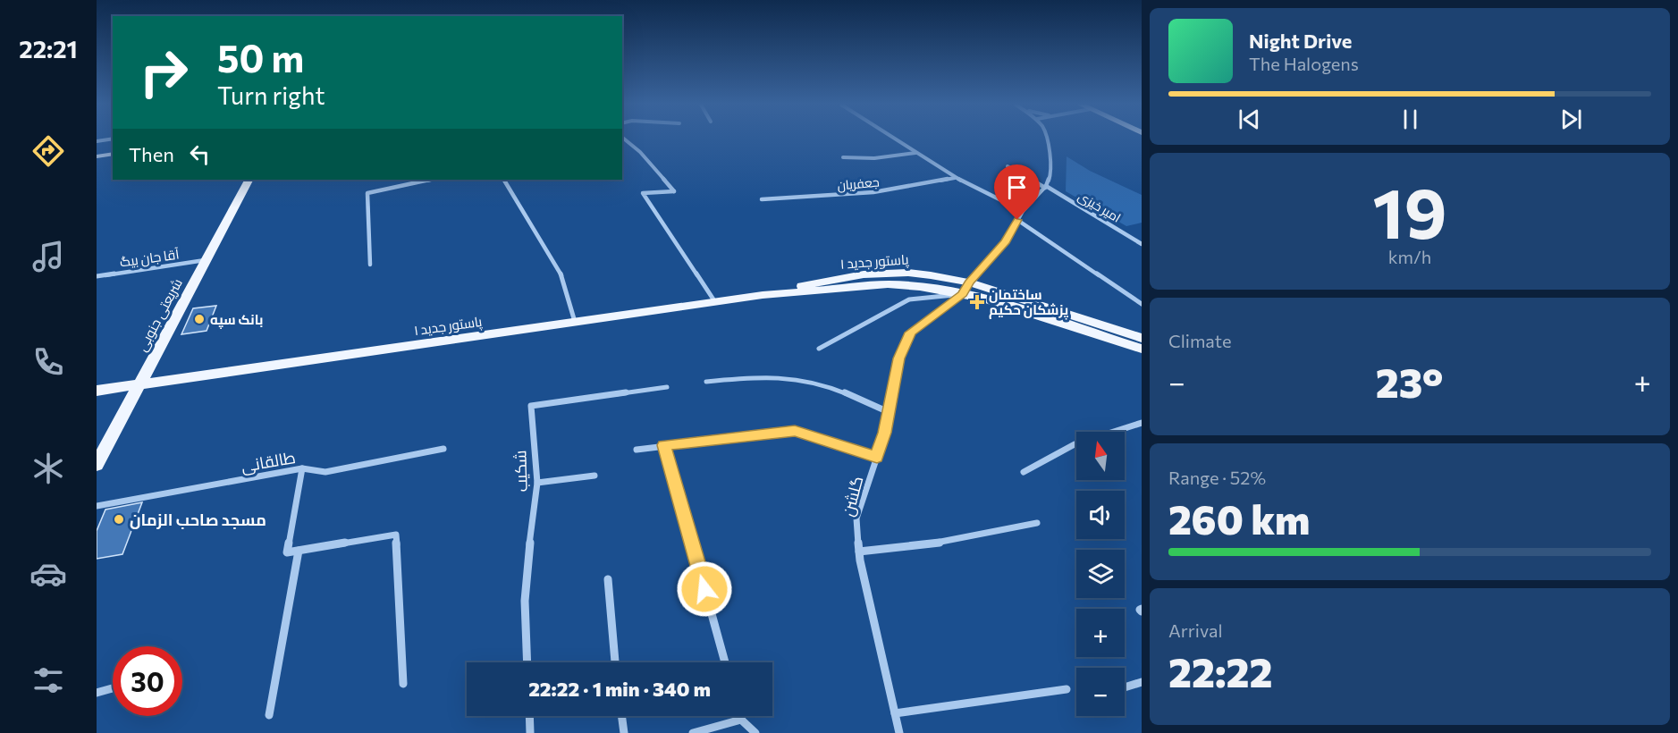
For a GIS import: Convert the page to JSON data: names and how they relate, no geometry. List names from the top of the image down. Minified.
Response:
{"streets":{"main road":["پاستور جدید ۱","شریعتی جنوبی"],"street":["جعفریان","امیر خیزی","آقا جان بیگ","طالقانی","شکیب","گلشن"]},"crossings":[["آقا جان بیگ","شریعتی جنوبی"],["پاستور جدید ۱","شریعتی جنوبی"],["پاستور جدید ۱","گلشن"]],"places":{"health":["ساختمان پزشکان حکیم"],"other":["بانک سپه","مسجد صاحب الزمان"]},"north":"top","page":{"tabs":"22:21","turn":["50 m","Turn right"],"song":["Night Drive","The Halogens"],"then":"Then","tile":[["19","km/h"],"Climate",["Range · 52%","260 km"],["Arrival","22:22"]],"heat":["−","23°","+"],"map_buttons":["+","−"],"limit":"30","trip":"22:22 · 1 min · 340 m"}}
